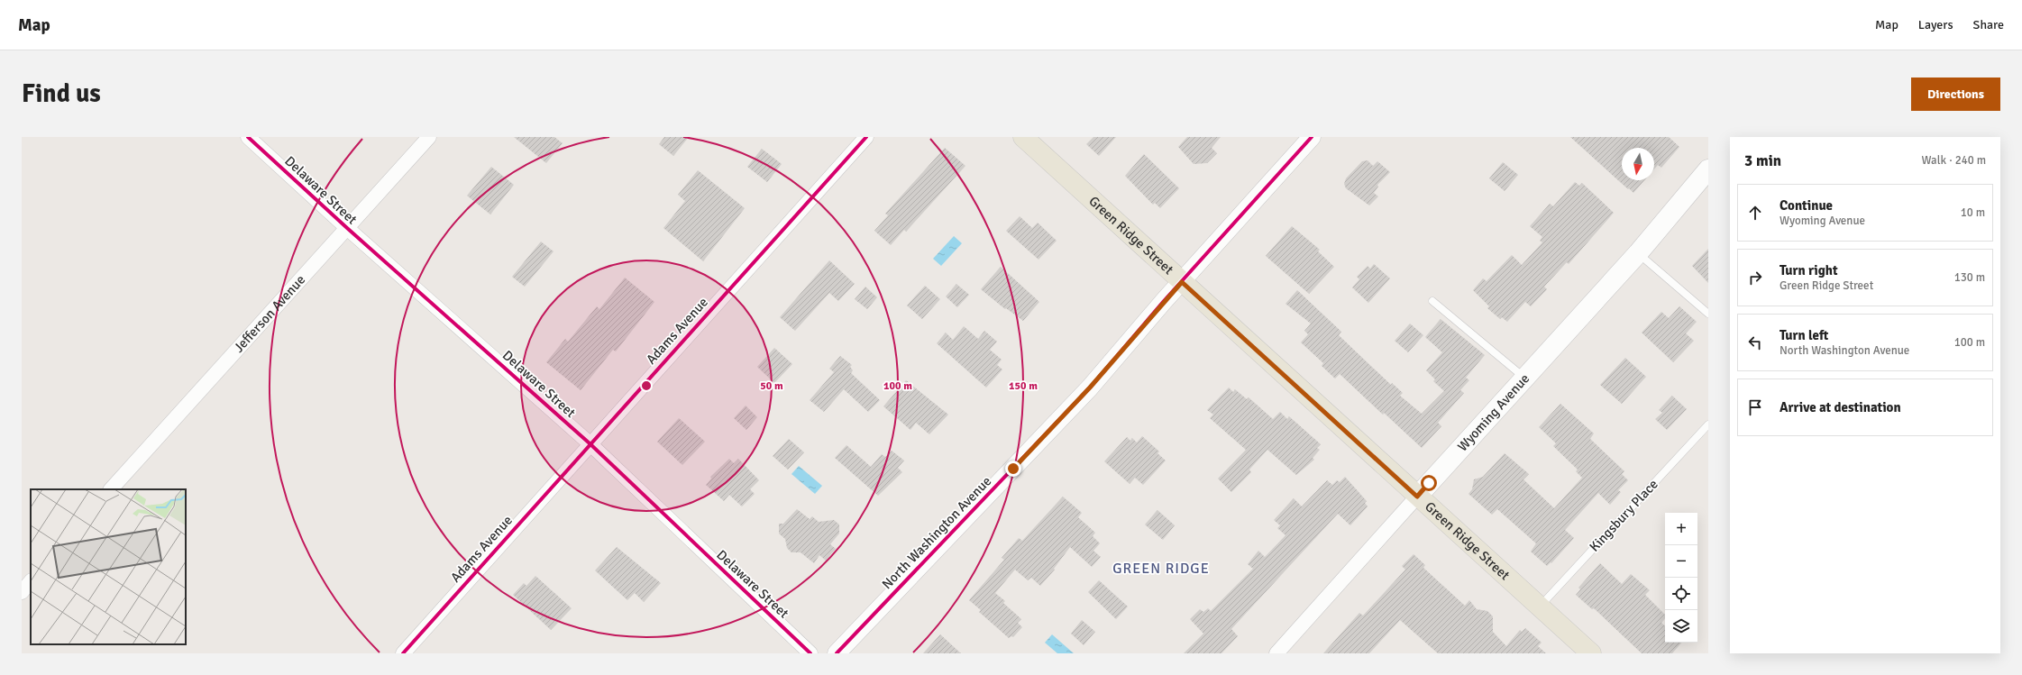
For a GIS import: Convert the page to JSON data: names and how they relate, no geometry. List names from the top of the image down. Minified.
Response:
{"streets":{"main road":["Green Ridge Street","Wyoming Avenue"],"street":["Delaware Street","Jefferson Avenue","Adams Avenue","North Washington Avenue"],"lane":["Kingsbury Place"]},"crossings":[["Delaware Street","Jefferson Avenue"],["Delaware Street","Adams Avenue"],["Green Ridge Street","Wyoming Avenue"],["Green Ridge Street","Kingsbury Place"],["Green Ridge Street","North Washington Avenue"]],"districts":["GREEN RIDGE"],"north":"bottom","page":{"header":"Map","nav":["Map","Layers","Share"],"buttons":"Directions","title":"Find us","heading":["3 min","Walk · 240 m"],"list":[["Continue","Wyoming Avenue","10 m"],["Turn right","Green Ridge Street","130 m"],["Turn left","North Washington Avenue","100 m"],"Arrive at destination"],"map_buttons":["+","−"]},"rings":["50 m","100 m","150 m"]}
